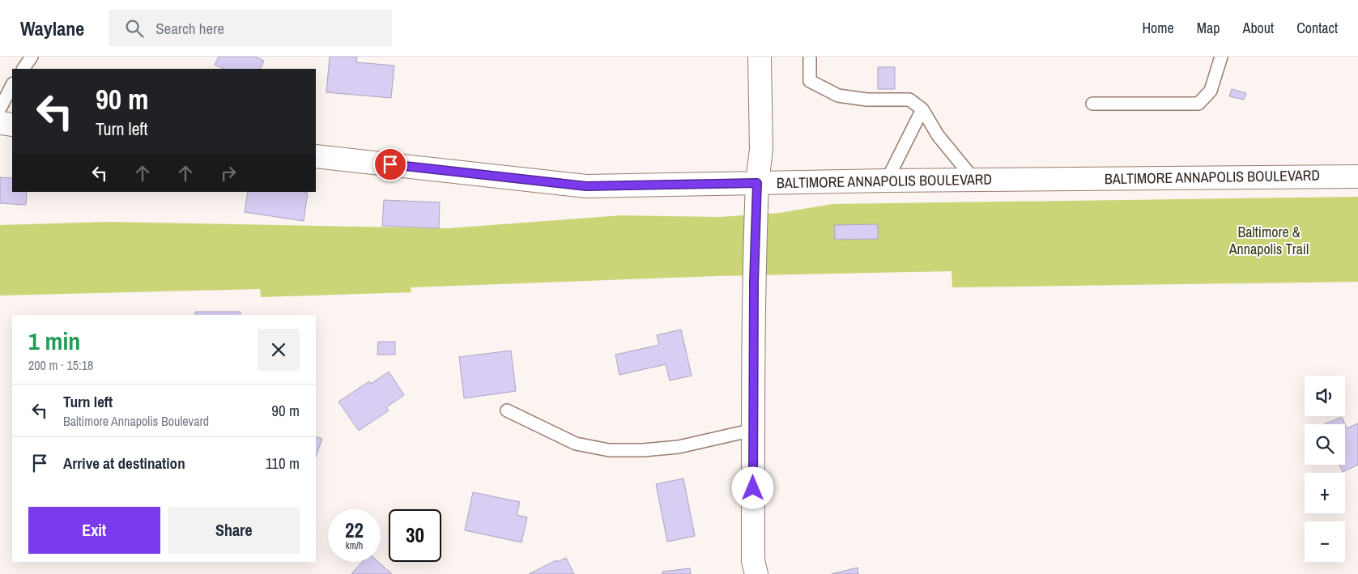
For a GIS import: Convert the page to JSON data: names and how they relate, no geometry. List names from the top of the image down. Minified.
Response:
{"streets":{"street":["BALTIMORE ANNAPOLIS BOULEVARD"]},"parks":["Baltimore & Annapolis Trail"],"page":{"header":"Waylane","search":"Search here","nav":["Home","Map","About","Contact"],"turn":["90 m","Turn left"],"heading":["1 min","200 m · 15:18"],"map_buttons":["+","−"],"list":[{"name":"Turn left","note":"Baltimore Annapolis Boulevard","value":"90 m"},{"name":"Arrive at destination","value":"110 m"}],"buttons":["Exit","Share"],"speed":"22 km/h","limit":"30"}}
